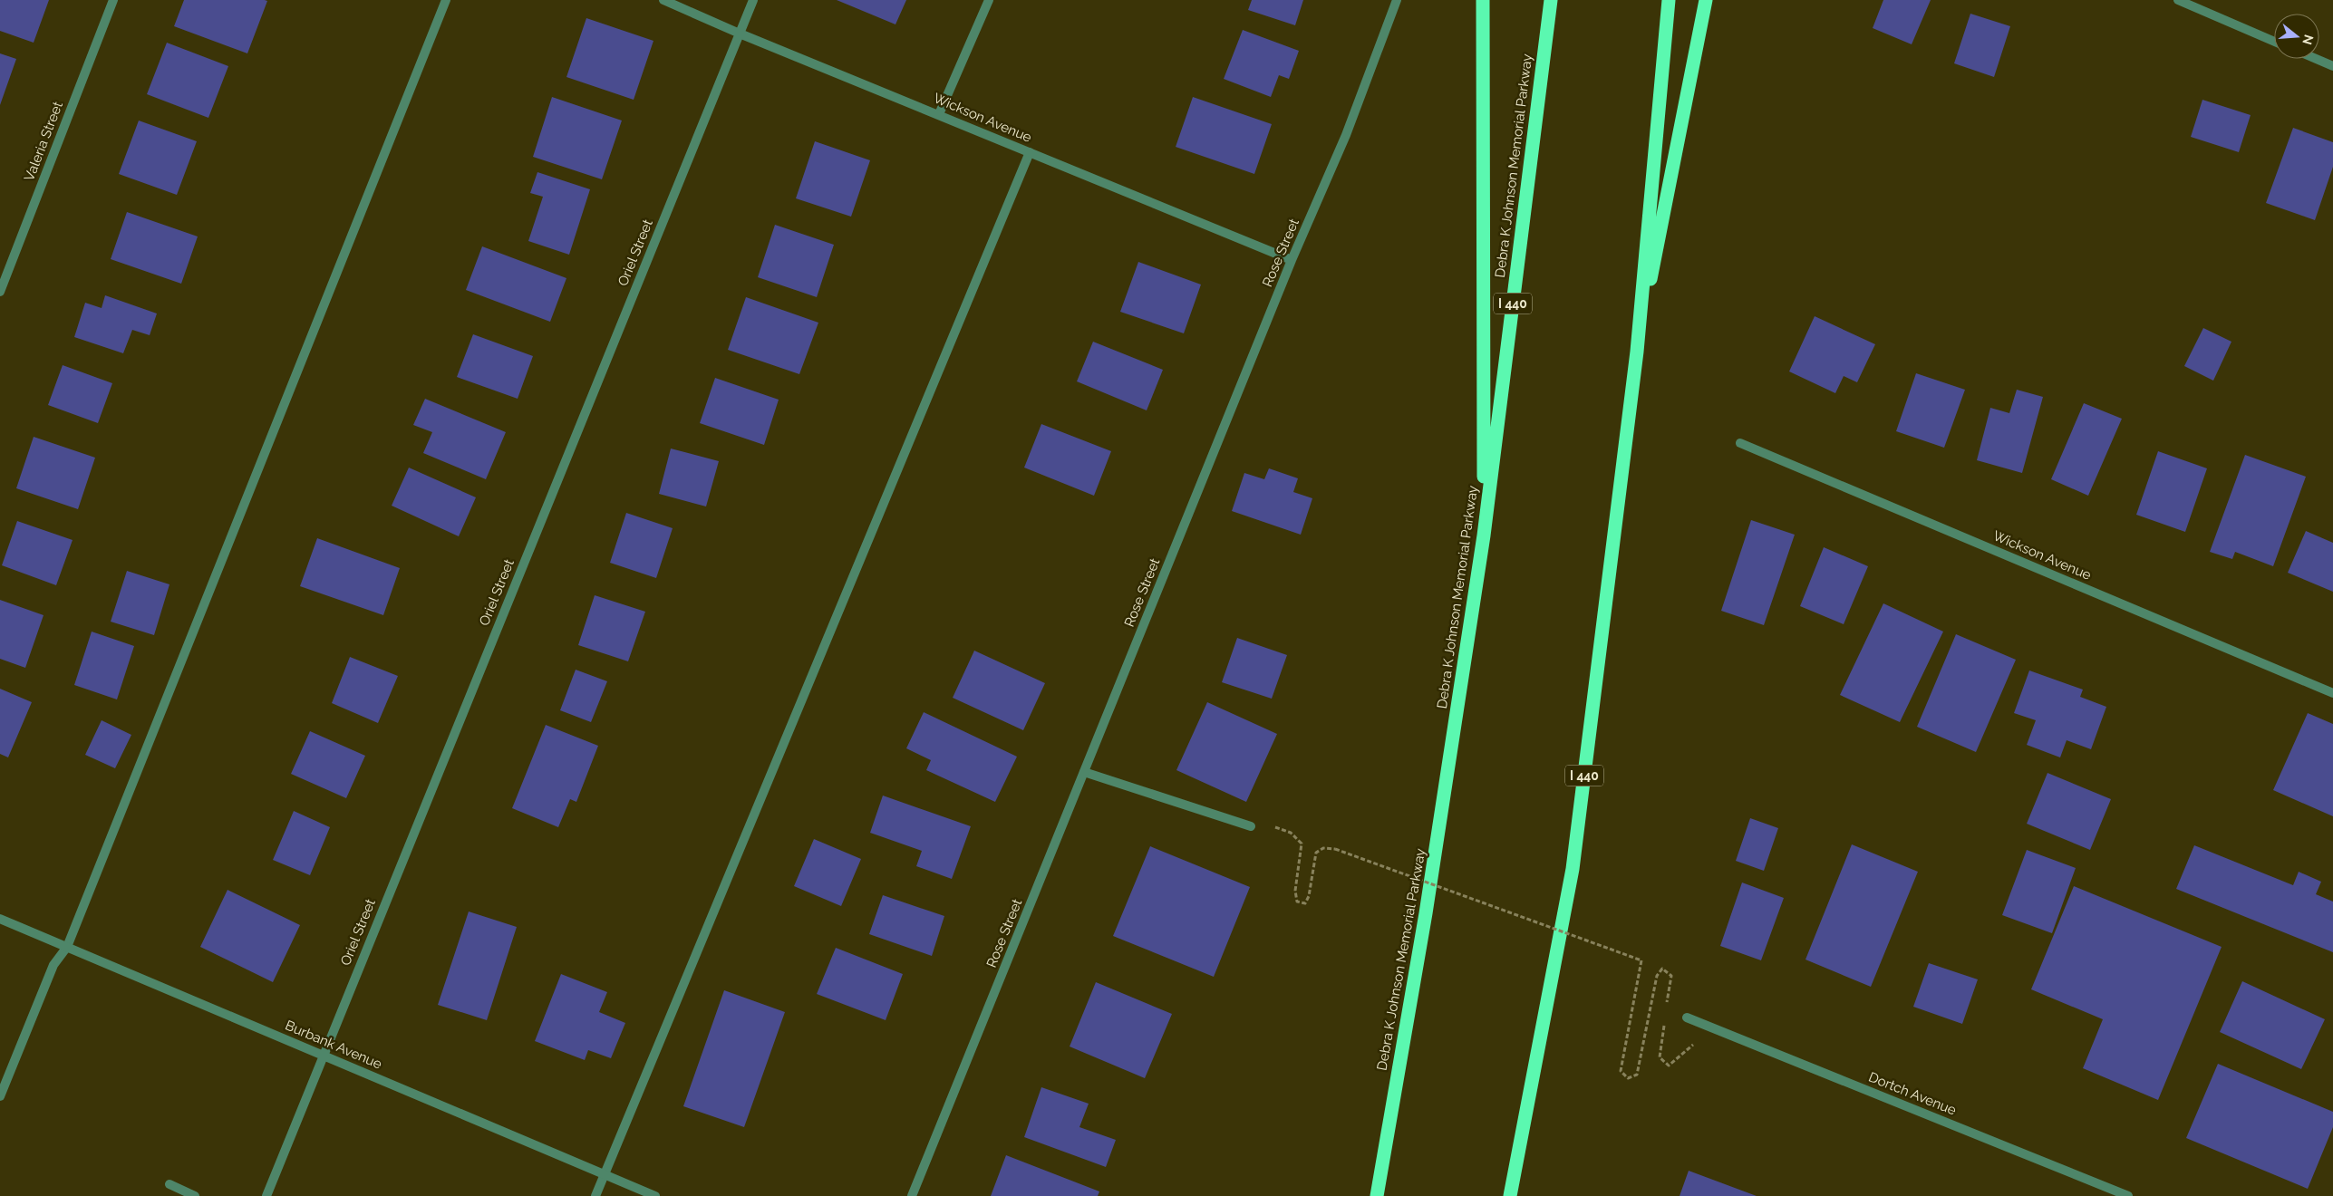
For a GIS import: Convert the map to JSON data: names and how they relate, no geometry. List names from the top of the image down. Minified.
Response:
{"streets":{"highway":["Debra K Johnson Memorial Parkway","I 440"],"street":["Wickson Avenue","Valeria Street","Oriel Street","Rose Street","Burbank Avenue","Dortch Avenue"]},"crossings":[["Wickson Avenue","Oriel Street"],["Wickson Avenue","Rose Street"],["Oriel Street","Burbank Avenue"]],"north":"right"}
